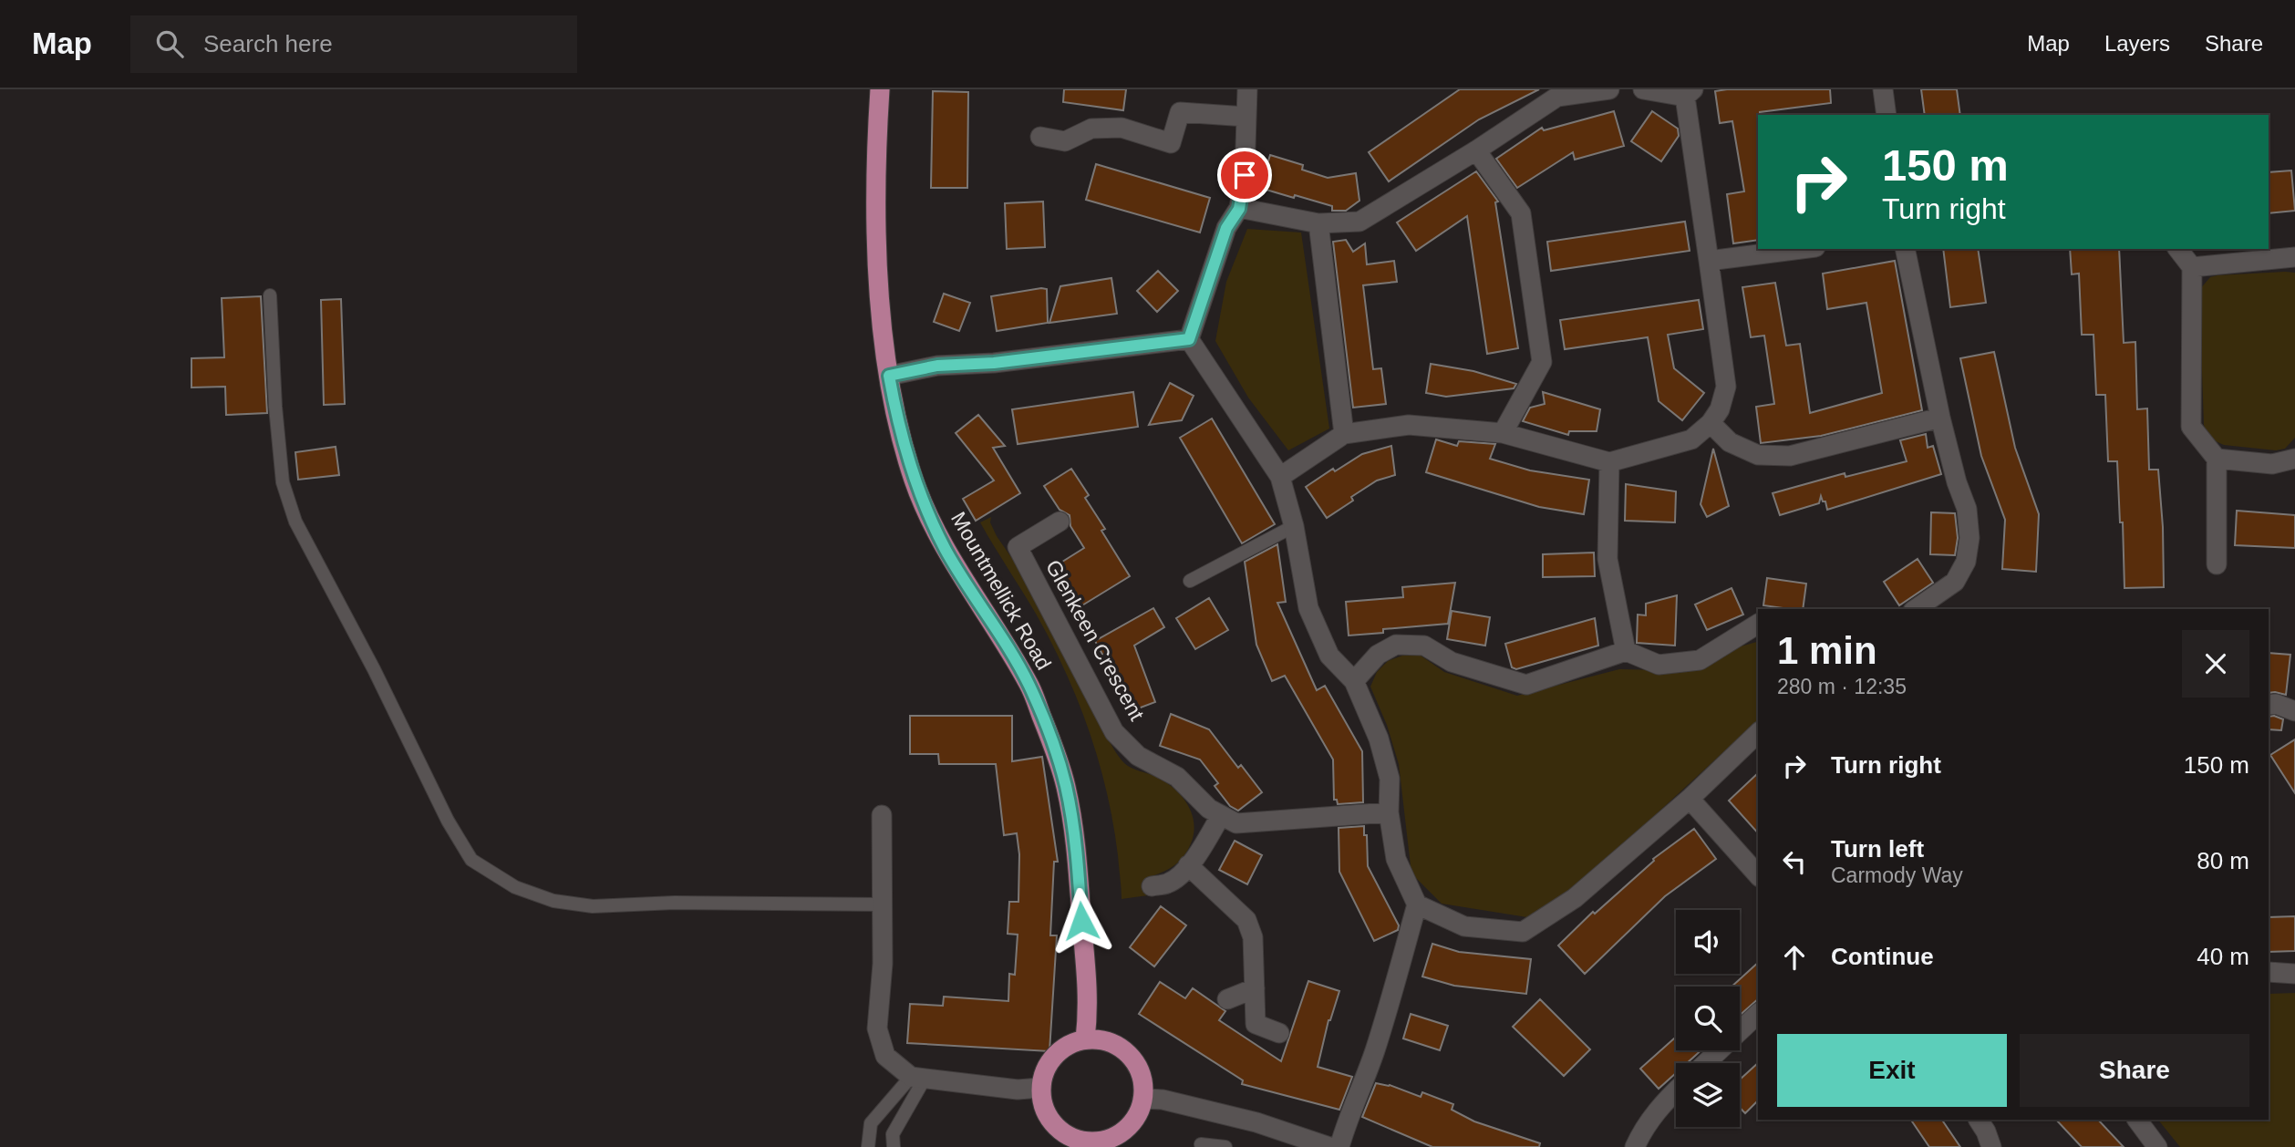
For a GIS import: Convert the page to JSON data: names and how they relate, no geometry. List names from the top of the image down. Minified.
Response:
{"streets":{"main road":["Mountmellick Road"],"street":["Glenkeen Crescent"]},"page":{"header":"Map","search":"Search here","nav":["Map","Layers","Share"],"turn":["150 m","Turn right"],"heading":["1 min","280 m · 12:35"],"list":[{"name":"Turn right","value":"150 m"},{"name":"Turn left","note":"Carmody Way","value":"80 m"},{"name":"Continue","value":"40 m"}],"buttons":["Exit","Share"]}}
